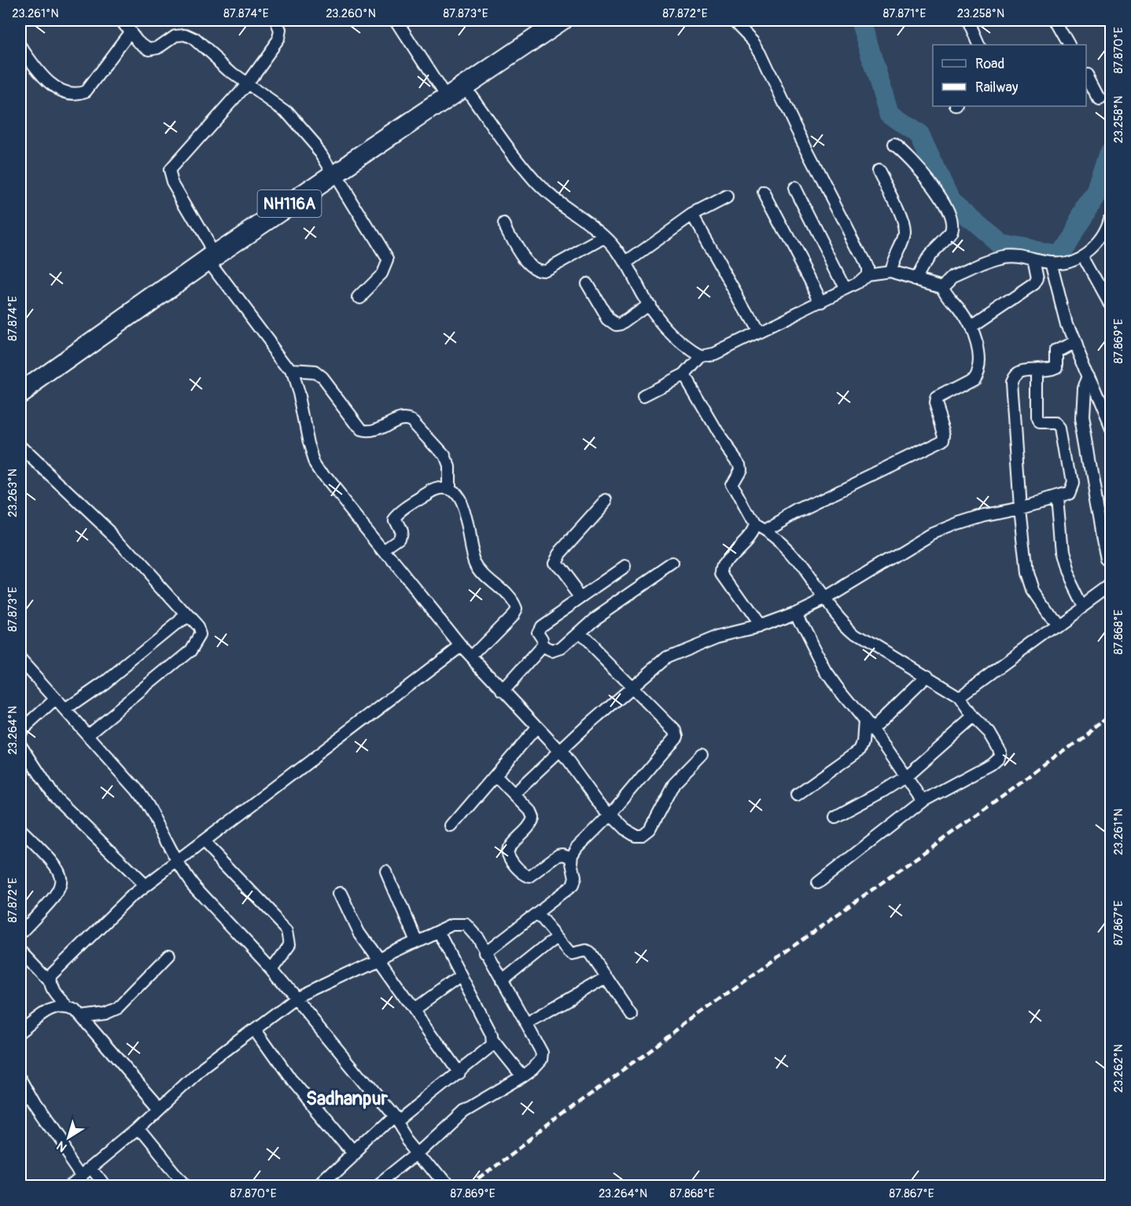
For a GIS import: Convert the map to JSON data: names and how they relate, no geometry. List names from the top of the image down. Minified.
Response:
{"streets":{"highway":["NH116A"]},"districts":["Sadhanpur"],"legend":["Road","Railway"],"north":"bottom left","coordinates":["23.261°N","87.874°E","23.260°N","87.873°E","87.872°E","87.871°E","23.258°N","87.870°E","87.869°E","23.263°N","87.868°E","23.264°N","87.867°E","23.262°N"]}
